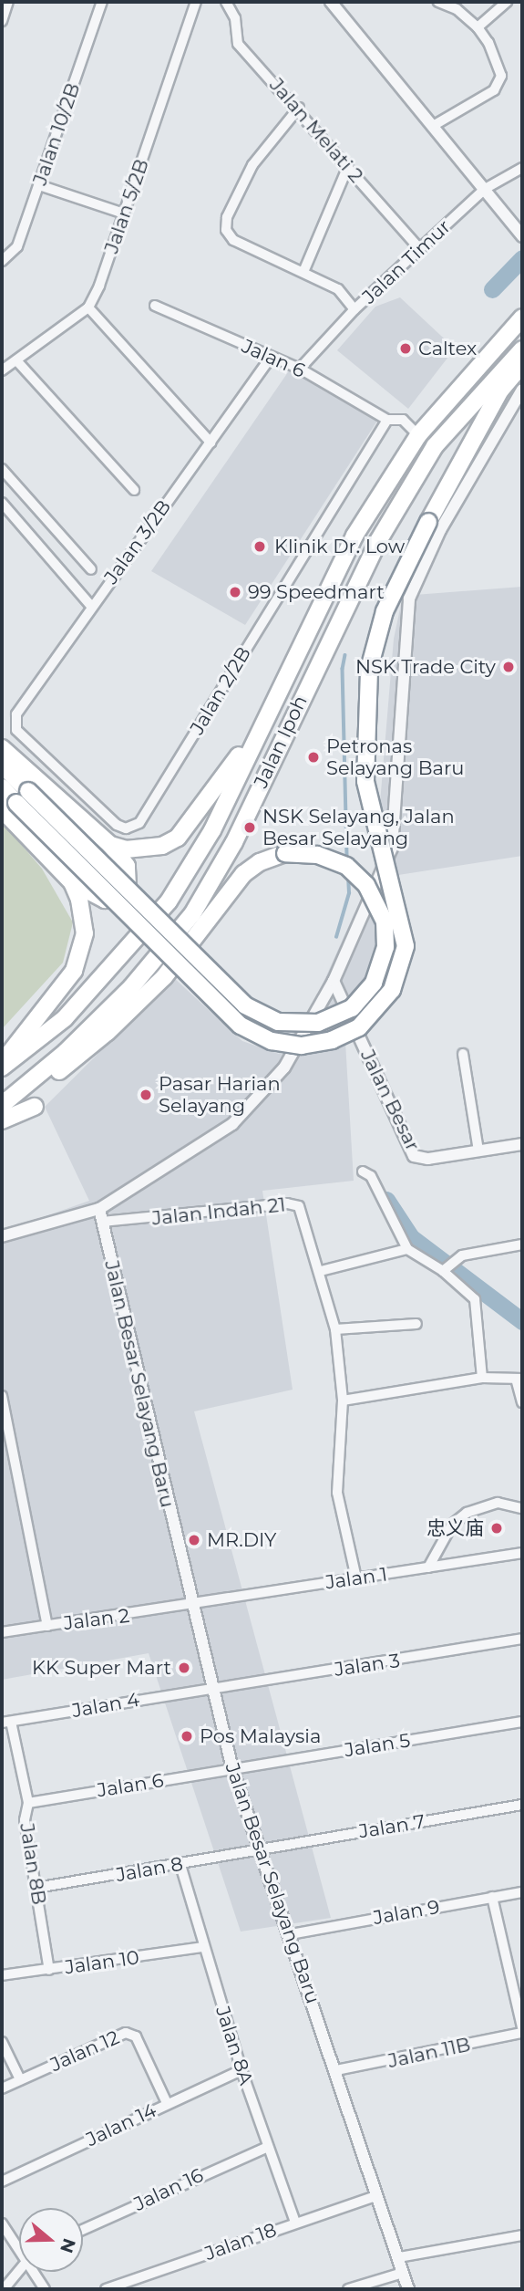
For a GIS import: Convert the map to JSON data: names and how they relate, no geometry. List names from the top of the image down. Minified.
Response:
{"streets":{"highway":["Jalan Ipoh"],"street":["Jalan Melati 2","Jalan 10/2B","Jalan 5/2B","Jalan Timur","Jalan 6","Jalan 3/2B","Jalan 2/2B","Jalan Besar","Jalan Indah 21","Jalan Besar Selayang Baru","Jalan 1","Jalan 2","Jalan 3","Jalan 4","Jalan 5","Jalan 7","Jalan 8B","Jalan 8","Jalan 9","Jalan 10","Jalan 8A","Jalan 12","Jalan 11B","Jalan 14","Jalan 16","Jalan 18"]},"crossings":[["Jalan Melati 2","Jalan Timur"],["Jalan Timur","Jalan 6"],["Jalan 6","Jalan 3/2B"],["Jalan 6","Jalan 2/2B"],["Jalan 6","Jalan Ipoh"],["Jalan 6","Jalan Besar Selayang Baru"],["Jalan 6","Jalan 5"],["Jalan 6","Jalan 8B"],["Jalan 3/2B","Jalan 2/2B"],["Jalan Indah 21","Jalan Besar Selayang Baru"],["Jalan Indah 21","Jalan 1"],["Jalan Besar Selayang Baru","Jalan 1"],["Jalan Besar Selayang Baru","Jalan 2"],["Jalan Besar Selayang Baru","Jalan 3"],["Jalan Besar Selayang Baru","Jalan 4"],["Jalan Besar Selayang Baru","Jalan 5"],["Jalan Besar Selayang Baru","Jalan 7"],["Jalan Besar Selayang Baru","Jalan 8"],["Jalan Besar Selayang Baru","Jalan 9"],["Jalan Besar Selayang Baru","Jalan 11B"],["Jalan Besar Selayang Baru","Jalan 18"],["Jalan 1","Jalan 2"],["Jalan 3","Jalan 4"],["Jalan 4","Jalan 8B"],["Jalan 7","Jalan 8"],["Jalan 8B","Jalan 8"],["Jalan 8B","Jalan 10"],["Jalan 8","Jalan 8A"],["Jalan 10","Jalan 8A"],["Jalan 8A","Jalan 14"],["Jalan 8A","Jalan 16"],["Jalan 8A","Jalan 18"],["Jalan 12","Jalan 14"]],"places":["Caltex","Klinik Dr. Low","99 Speedmart","NSK Trade City","Petronas Selayang Baru","NSK Selayang, Jalan Besar Selayang","Pasar Harian Selayang","忠义庙","MR.DIY","KK Super Mart","Pos Malaysia"],"north":"right"}
